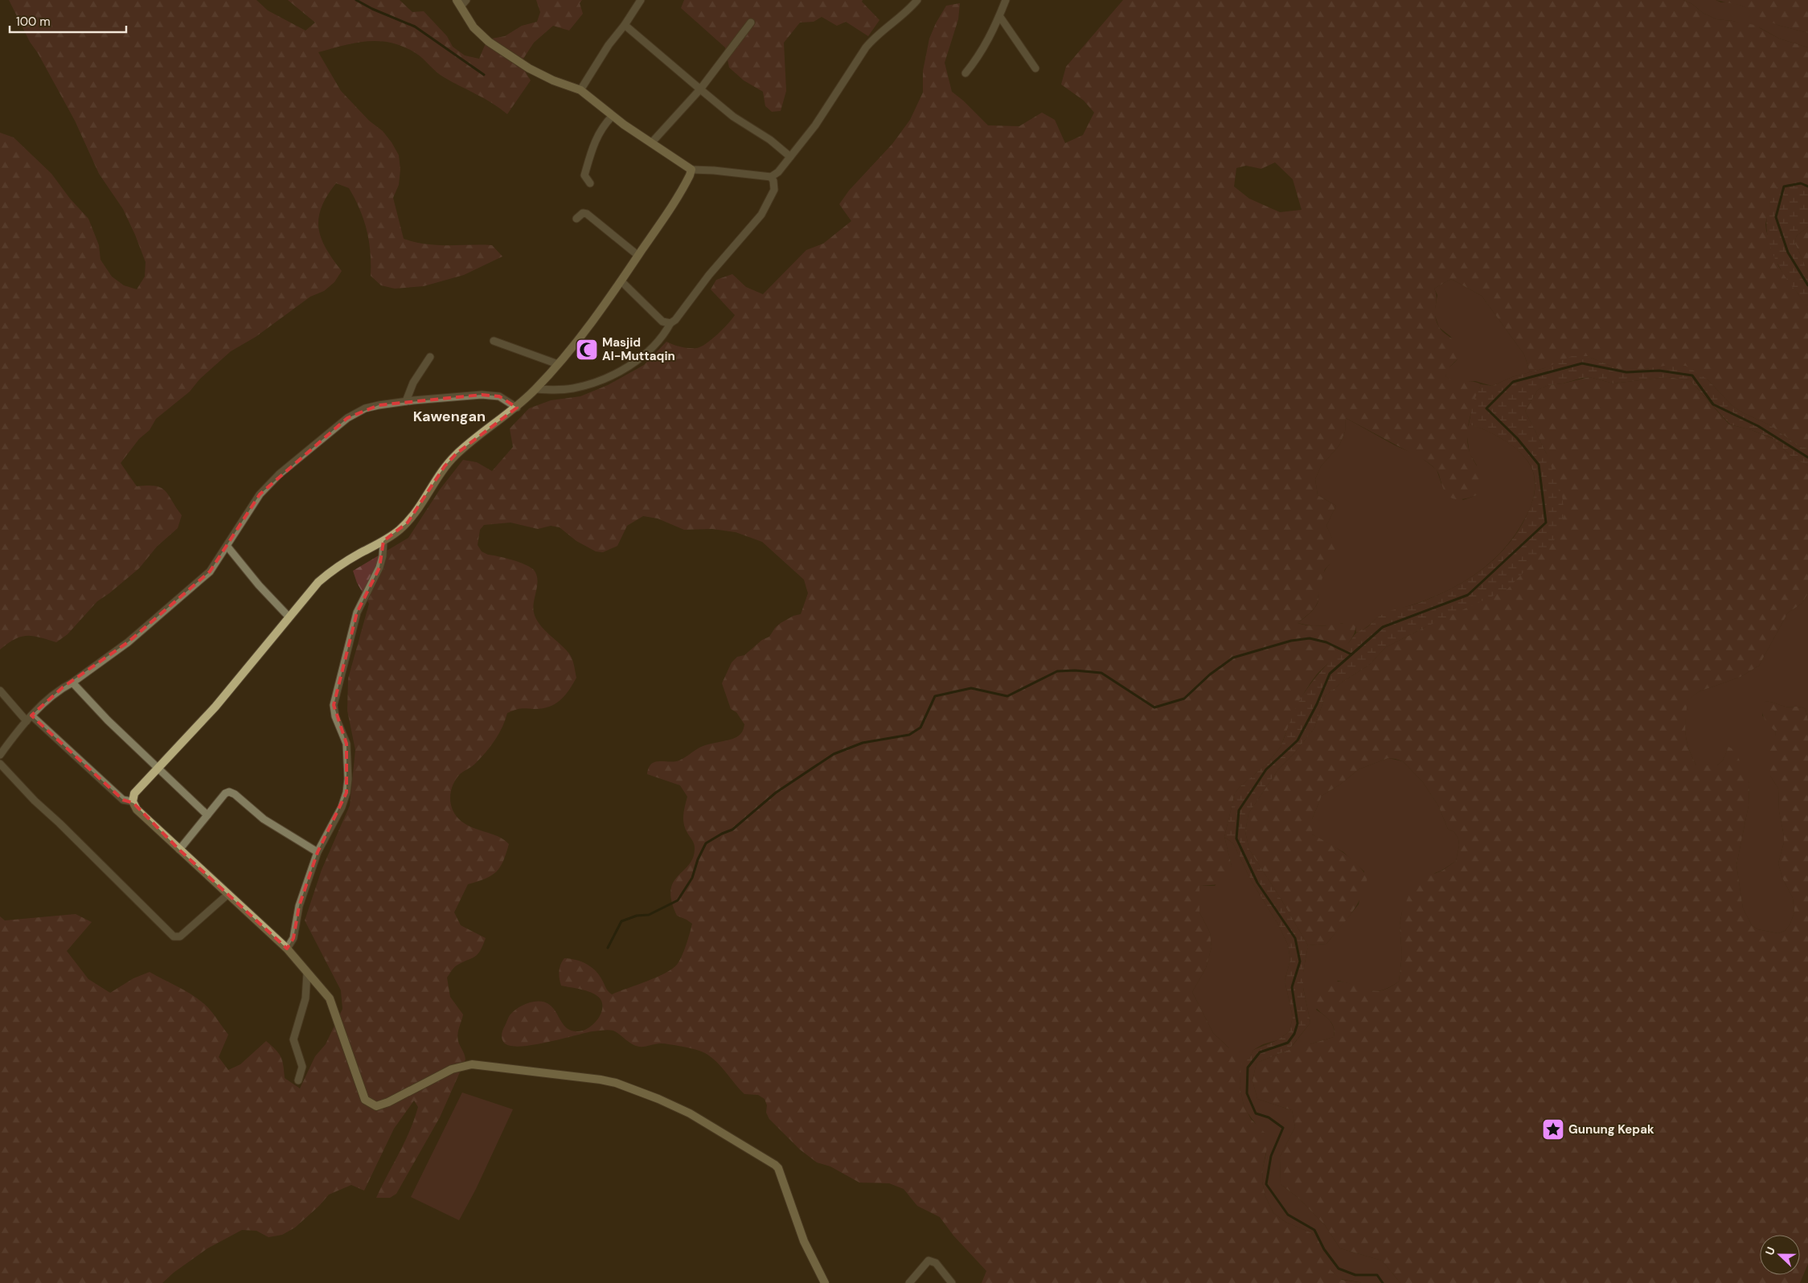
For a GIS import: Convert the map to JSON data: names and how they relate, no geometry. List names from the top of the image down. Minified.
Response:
{"districts":["Kawengan"],"places":{"mosque":["Masjid Al-Muttaqin"],"place":["Gunung Kepak"]},"scale_bar":"100 m","north":"left"}
